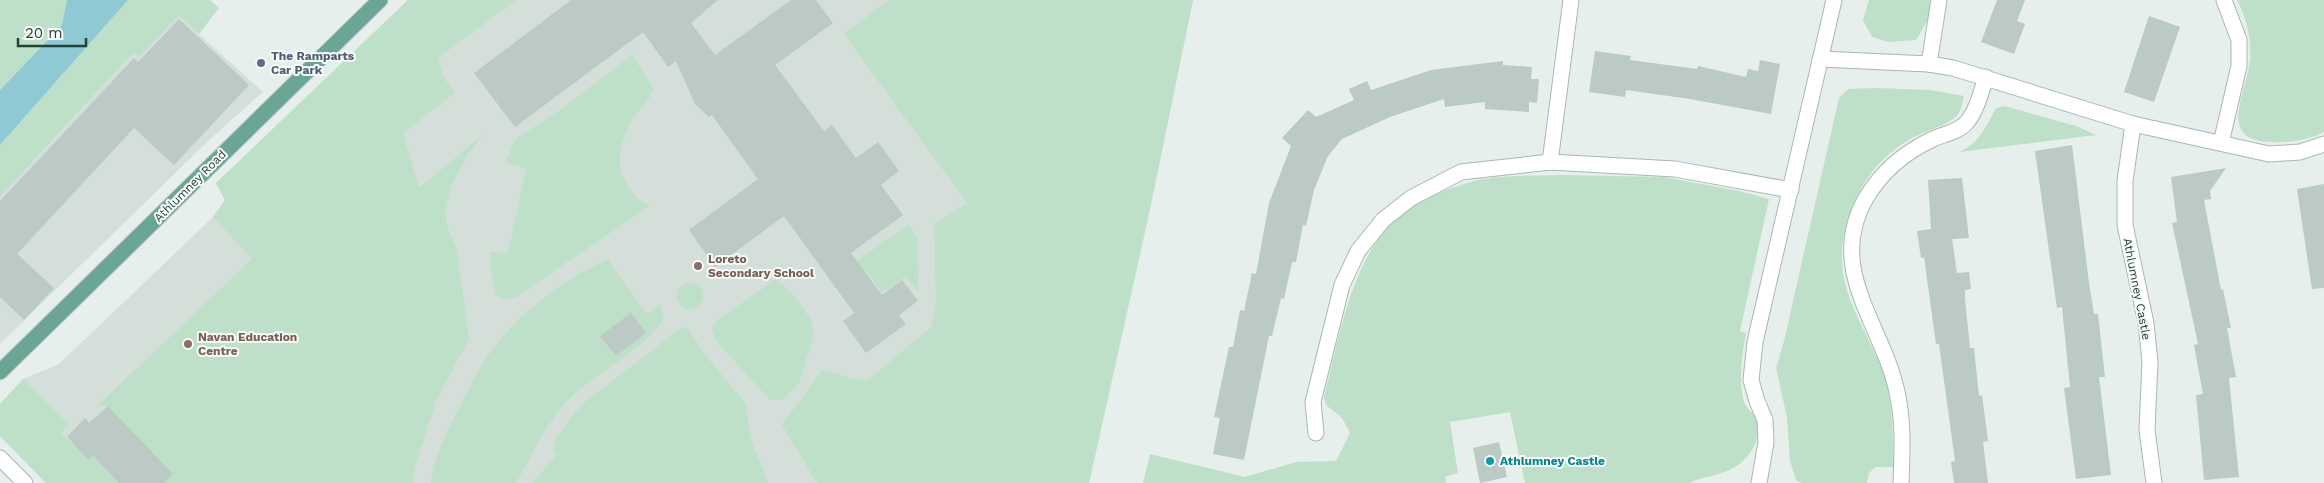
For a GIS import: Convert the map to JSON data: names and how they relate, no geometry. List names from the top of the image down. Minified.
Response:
{"streets":{"main road":["Athlumney Road"],"street":["Athlumney Castle"]},"places":["The Ramparts Car Park","Loreto Secondary School","Navan Education Centre","Athlumney Castle"],"scale_bar":"20 m"}
